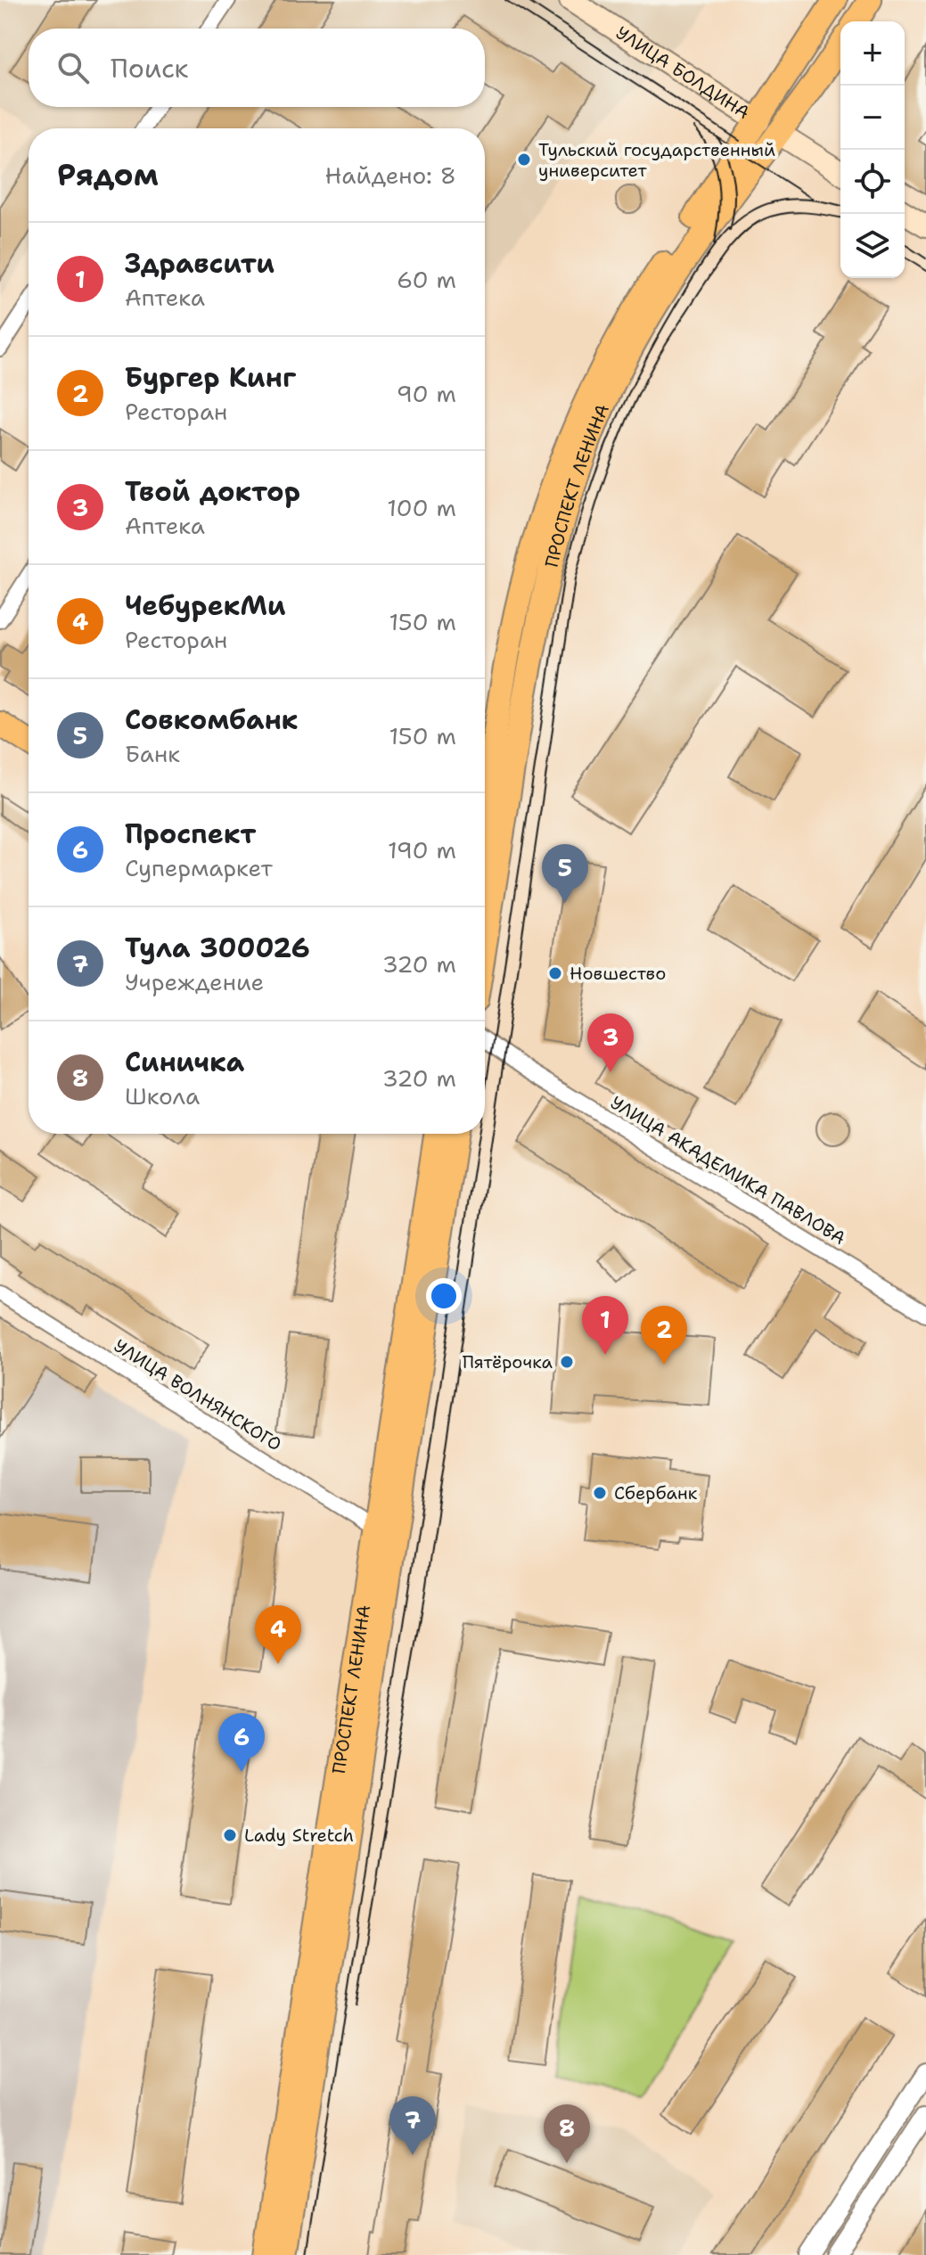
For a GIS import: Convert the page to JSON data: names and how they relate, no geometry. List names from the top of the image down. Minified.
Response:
{"streets":{"main road":["УЛИЦА БОЛДИНА","ПРОСПЕКТ ЛЕНИНА"],"street":["УЛИЦА АКАДЕМИКА ПАВЛОВА","УЛИЦА ВОЛНЯНСКОГО"]},"crossings":[["УЛИЦА БОЛДИНА","ПРОСПЕКТ ЛЕНИНА"],["ПРОСПЕКТ ЛЕНИНА","УЛИЦА ВОЛНЯНСКОГО"]],"places":["Тульский государственный университет","Новшество","Пятёрочка","Сбербанк","Lady Stretch"],"page":{"map_buttons":["+","−"],"search":"Поиск","heading":["Рядом","Найдено: 8"],"list":[{"mark":"1","name":"Здравсити","note":"Аптека","value":"60 m"},{"mark":"2","name":"Бургер Кинг","note":"Ресторан","value":"90 m"},{"mark":"3","name":"Твой доктор","note":"Аптека","value":"100 m"},{"mark":"4","name":"ЧебурекМи","note":"Ресторан","value":"150 m"},{"mark":"5","name":"Совкомбанк","note":"Банк","value":"150 m"},{"mark":"6","name":"Проспект","note":"Супермаркет","value":"190 m"},{"mark":"7","name":"Тула 300026","note":"Учреждение","value":"320 m"},{"mark":"8","name":"Синичка","note":"Школа","value":"320 m"}],"pins":["5","3","1","2","4","6","7","8"]}}
